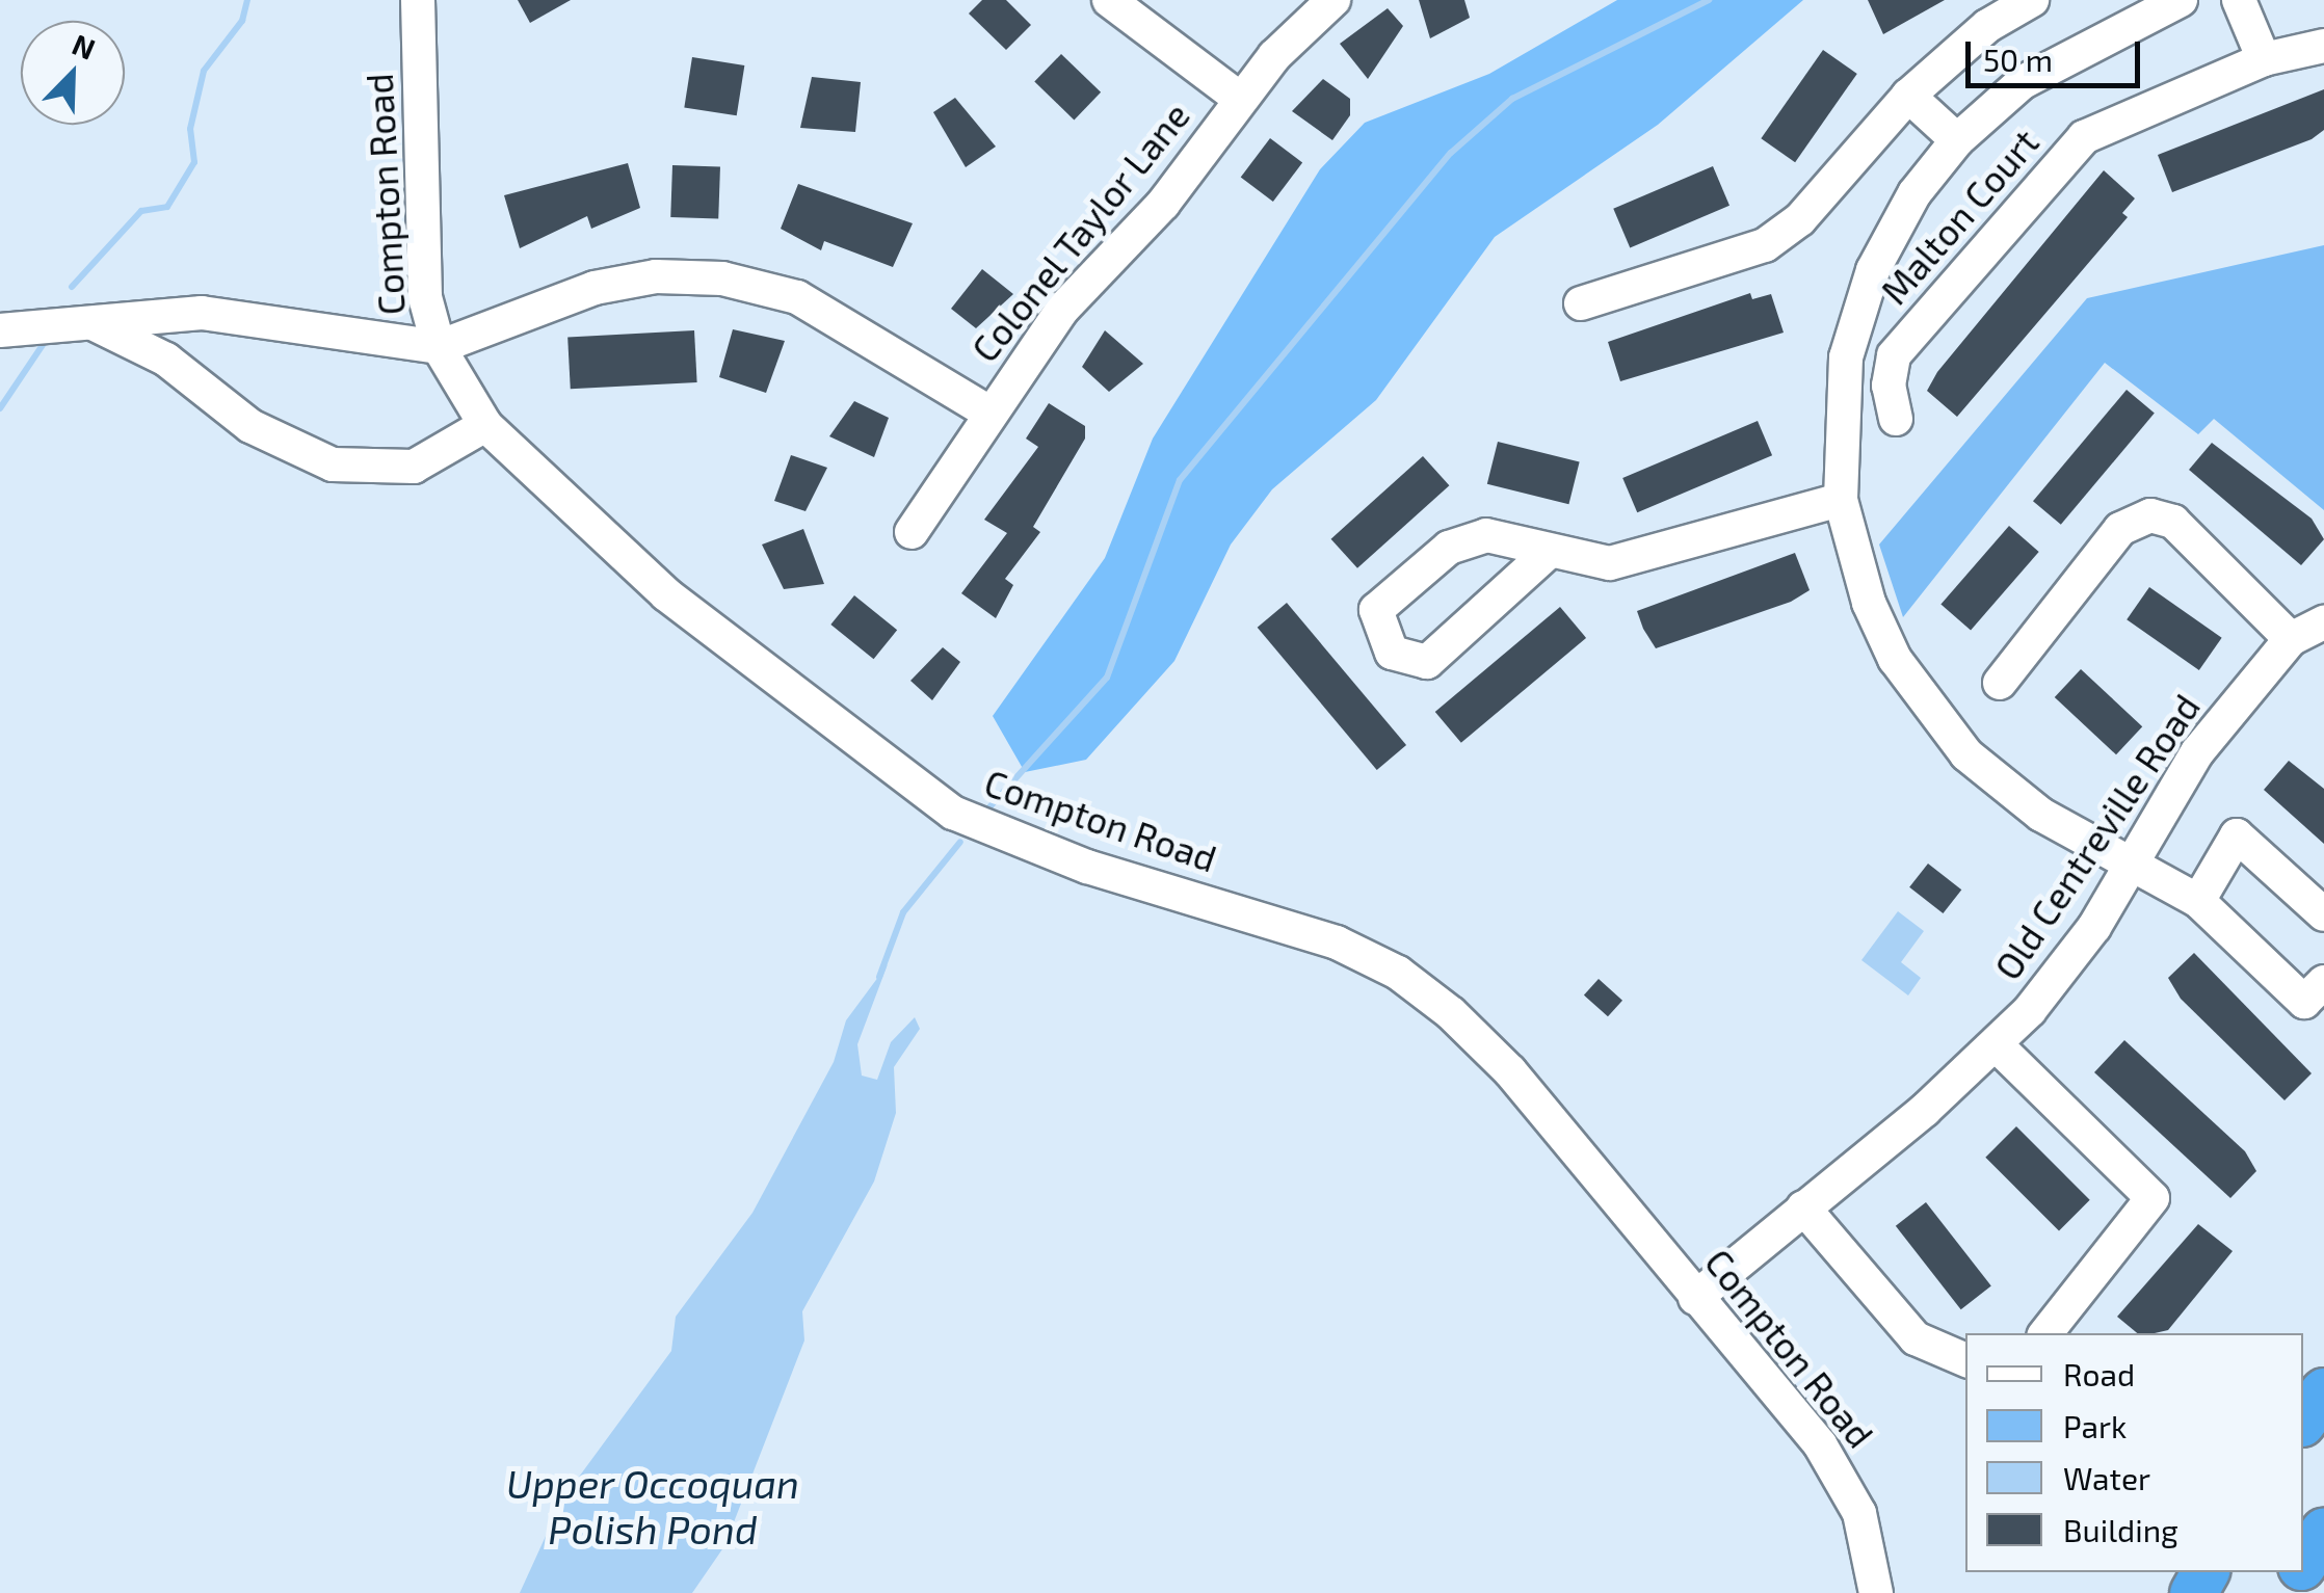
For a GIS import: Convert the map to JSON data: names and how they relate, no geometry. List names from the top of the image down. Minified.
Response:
{"streets":{"street":["Compton Road","Malton Court","Colonel Taylor Lane","Old Centreville Road"]},"crossings":[["Compton Road","Old Centreville Road"]],"water":["Upper Occoquan Polish Pond"],"legend":["Road","Park","Water","Building"],"scale_bar":"50 m","north":"top right"}
